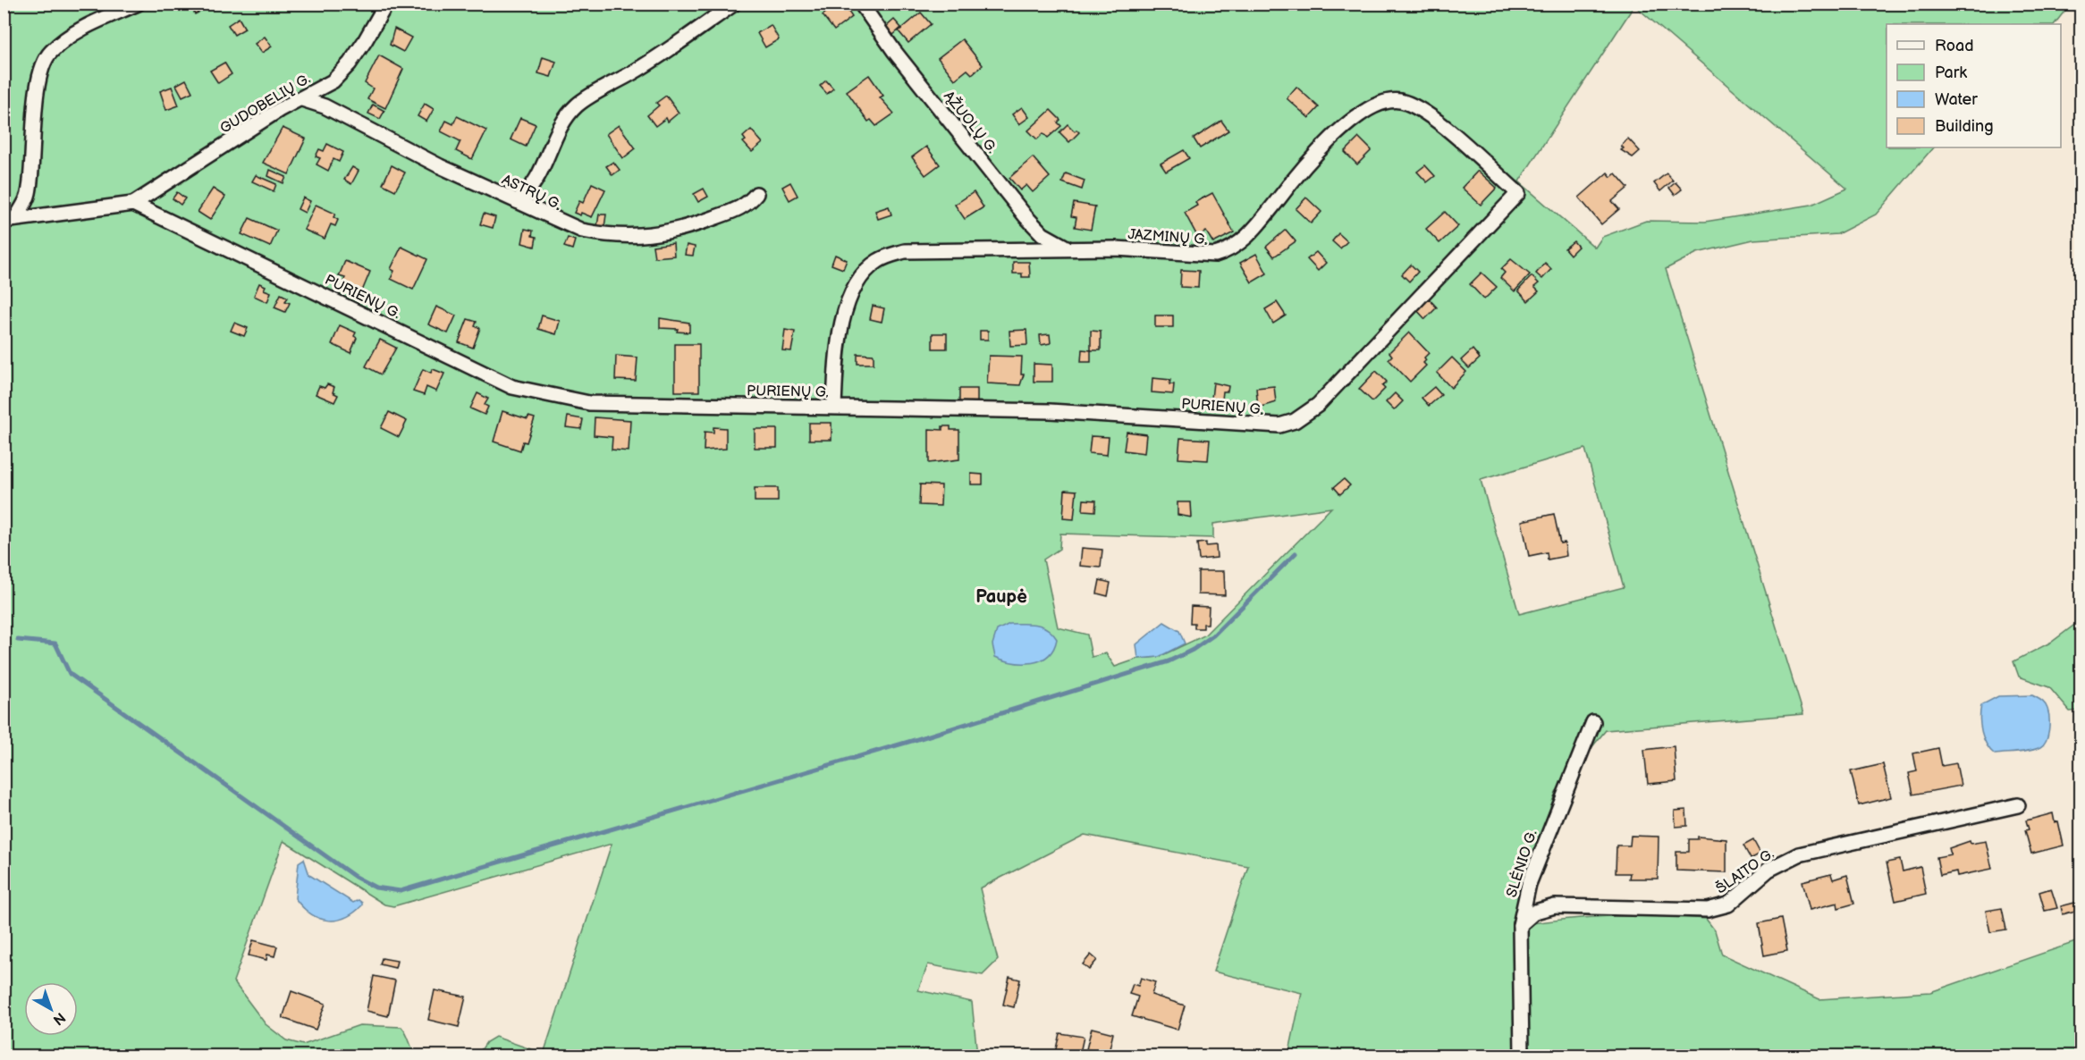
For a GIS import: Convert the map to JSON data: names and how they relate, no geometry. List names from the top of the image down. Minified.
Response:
{"streets":{"street":["GUDOBELIŲ G.","ĄŽUOLŲ G.","ASTRŲ G.","JAZMINŲ G.","PURIENŲ G.","SLĖNIO G.","ŠLAITO G."]},"crossings":[["GUDOBELIŲ G.","ASTRŲ G."],["GUDOBELIŲ G.","PURIENŲ G."],["ĄŽUOLŲ G.","JAZMINŲ G."],["JAZMINŲ G.","PURIENŲ G."],["SLĖNIO G.","ŠLAITO G."]],"districts":["Paupė"],"legend":["Road","Park","Water","Building"],"north":"bottom right"}
